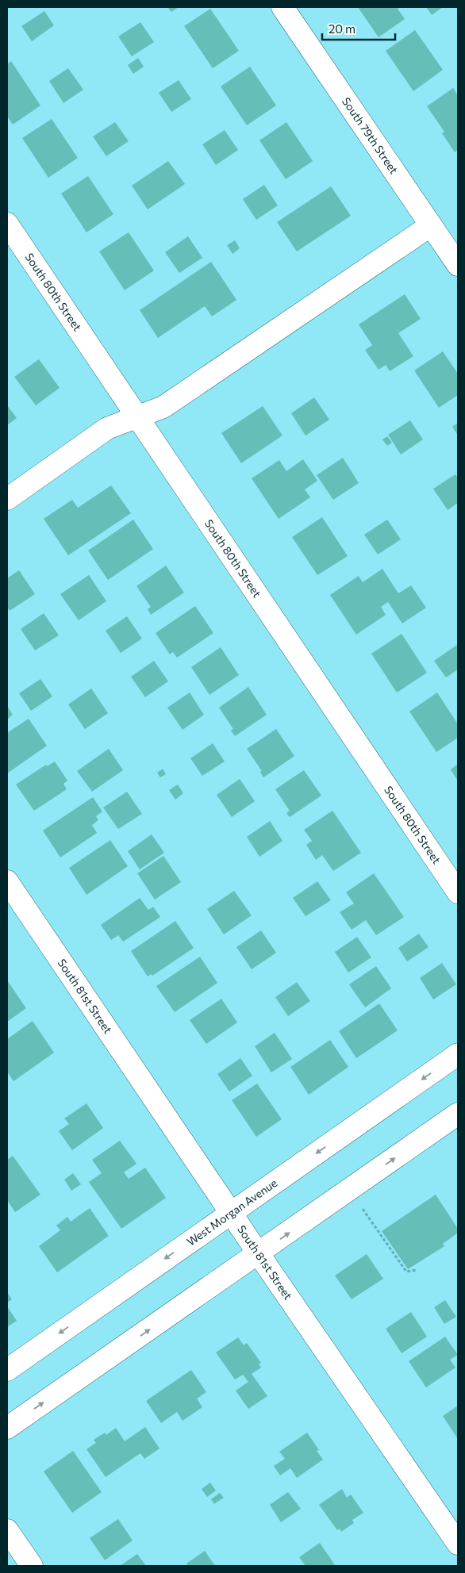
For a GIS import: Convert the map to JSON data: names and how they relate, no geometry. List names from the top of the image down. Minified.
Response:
{"streets":{"street":["South 79th Street","South 80th Street","South 81st Street","West Morgan Avenue"]},"crossings":[["South 81st Street","West Morgan Avenue"]],"scale_bar":"20 m"}
